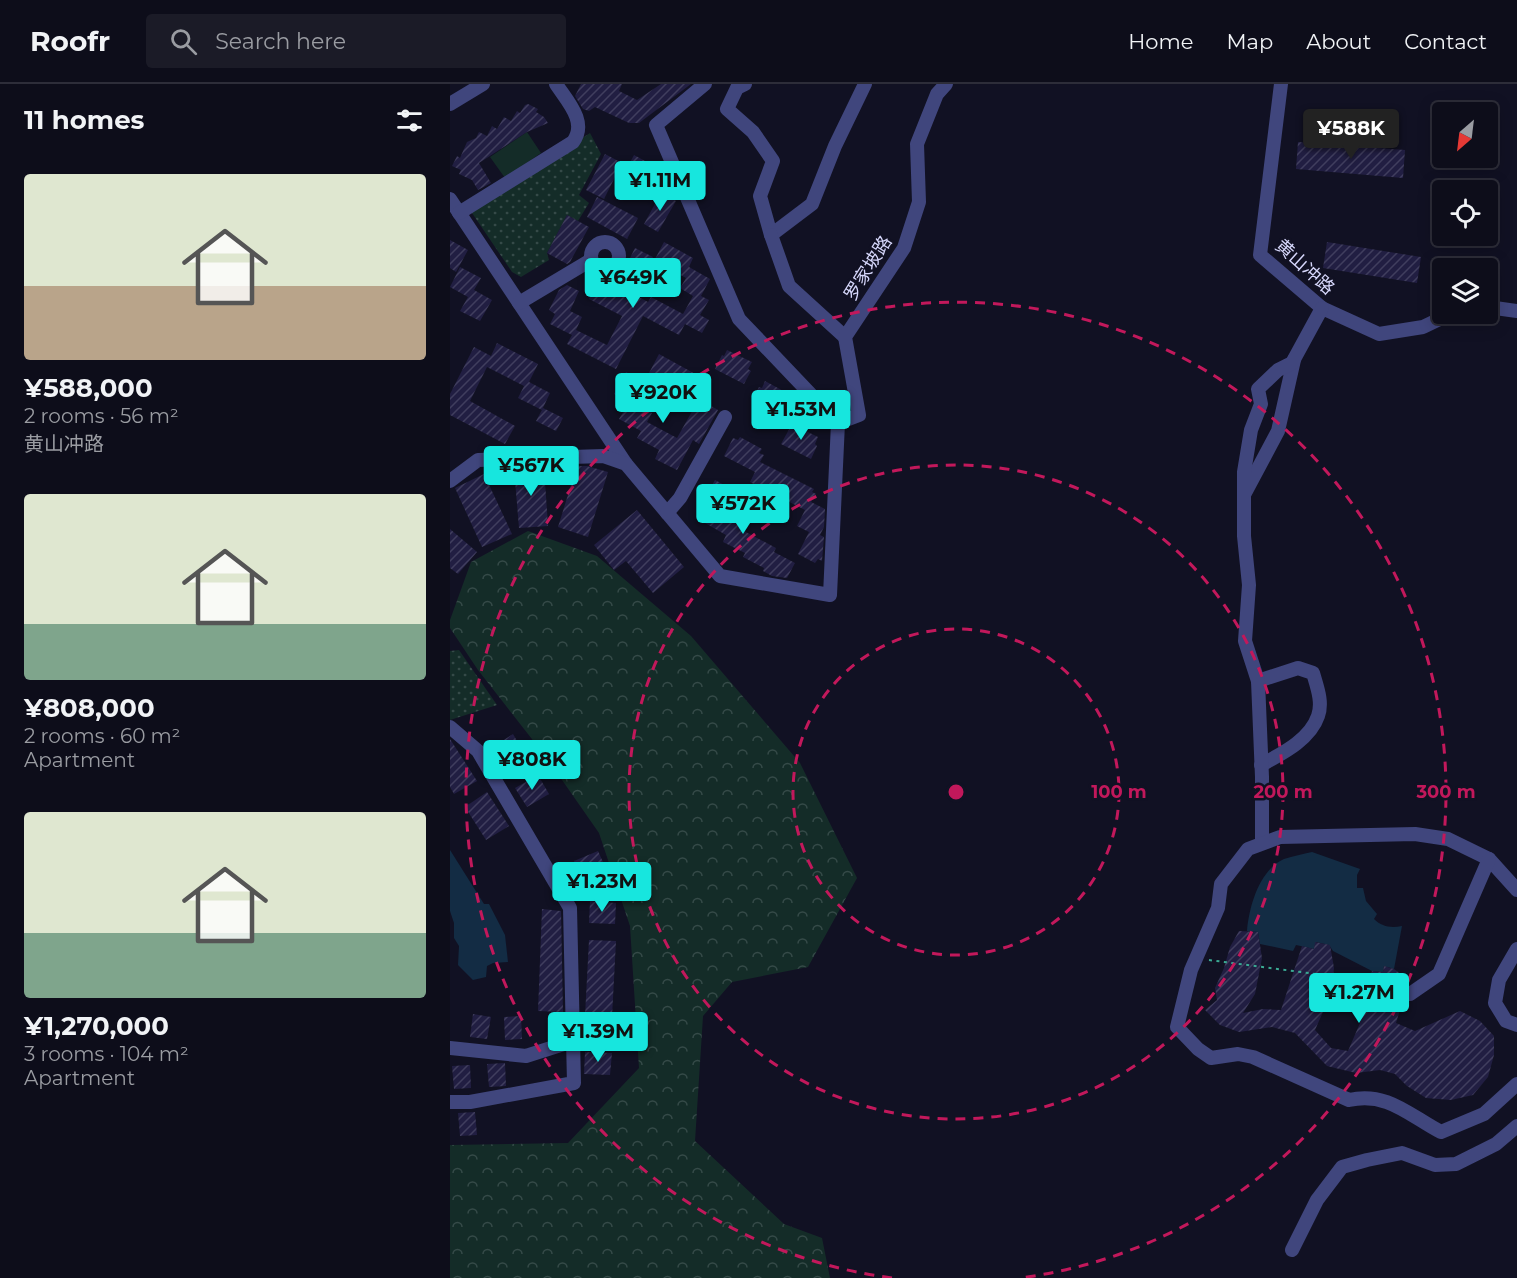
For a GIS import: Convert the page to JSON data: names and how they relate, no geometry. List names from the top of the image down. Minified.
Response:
{"streets":{"street":["黄山冲路","罗家坡路"]},"north":"bottom left","page":{"header":"Roofr","search":"Search here","nav":["Home","Map","About","Contact"],"heading":"11 homes","price":["¥588K","¥1.11M","¥649K","¥920K","¥1.53M","¥567K","¥572K","¥808K","¥1.23M","¥1.27M","¥1.39M"],"list":[{"name":"¥588,000","note":"2 rooms · 56 m² · 黄山冲路"},{"name":"¥808,000","note":"2 rooms · 60 m² · Apartment"},{"name":"¥1,270,000","note":"3 rooms · 104 m² · Apartment"}]},"rings":["100 m","200 m","300 m"]}
